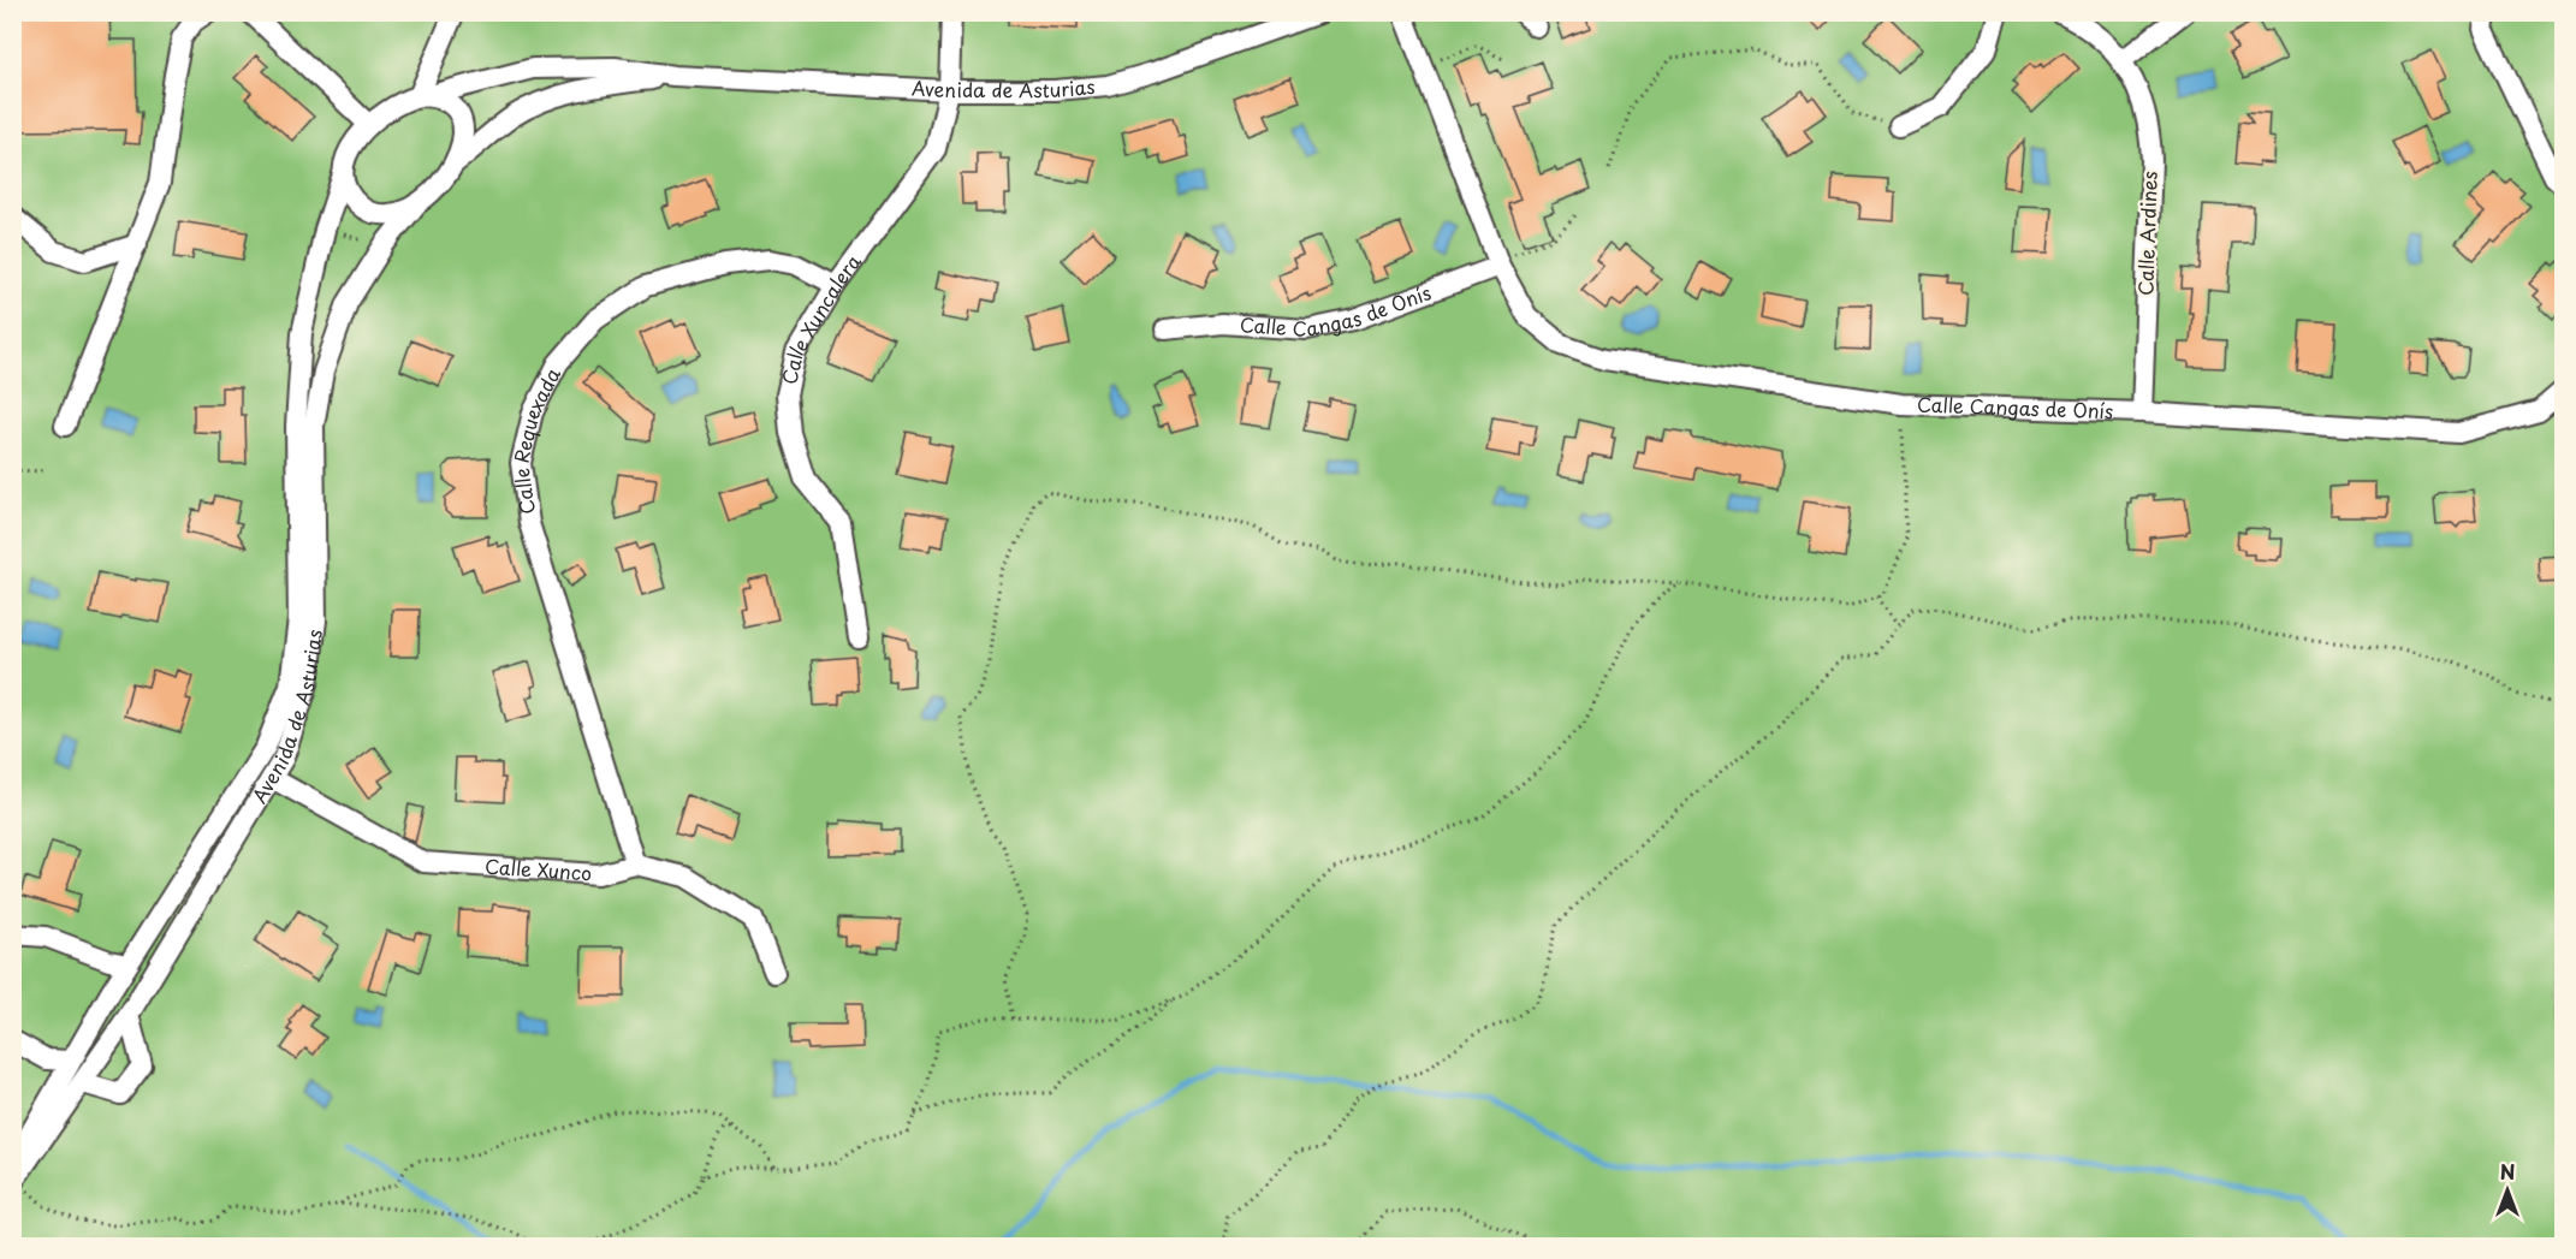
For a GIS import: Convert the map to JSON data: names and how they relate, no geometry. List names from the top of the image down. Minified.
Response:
{"streets":{"street":["Avenida de Asturias","Calle Ardines","Calle Cangas de Onís","Calle Xuncalera","Calle Requexada","Calle Xunco"]},"crossings":[["Avenida de Asturias","Calle Xuncalera"],["Avenida de Asturias","Calle Xunco"],["Calle Ardines","Calle Cangas de Onís"],["Calle Xuncalera","Calle Requexada"],["Calle Requexada","Calle Xunco"]],"north":"top"}
